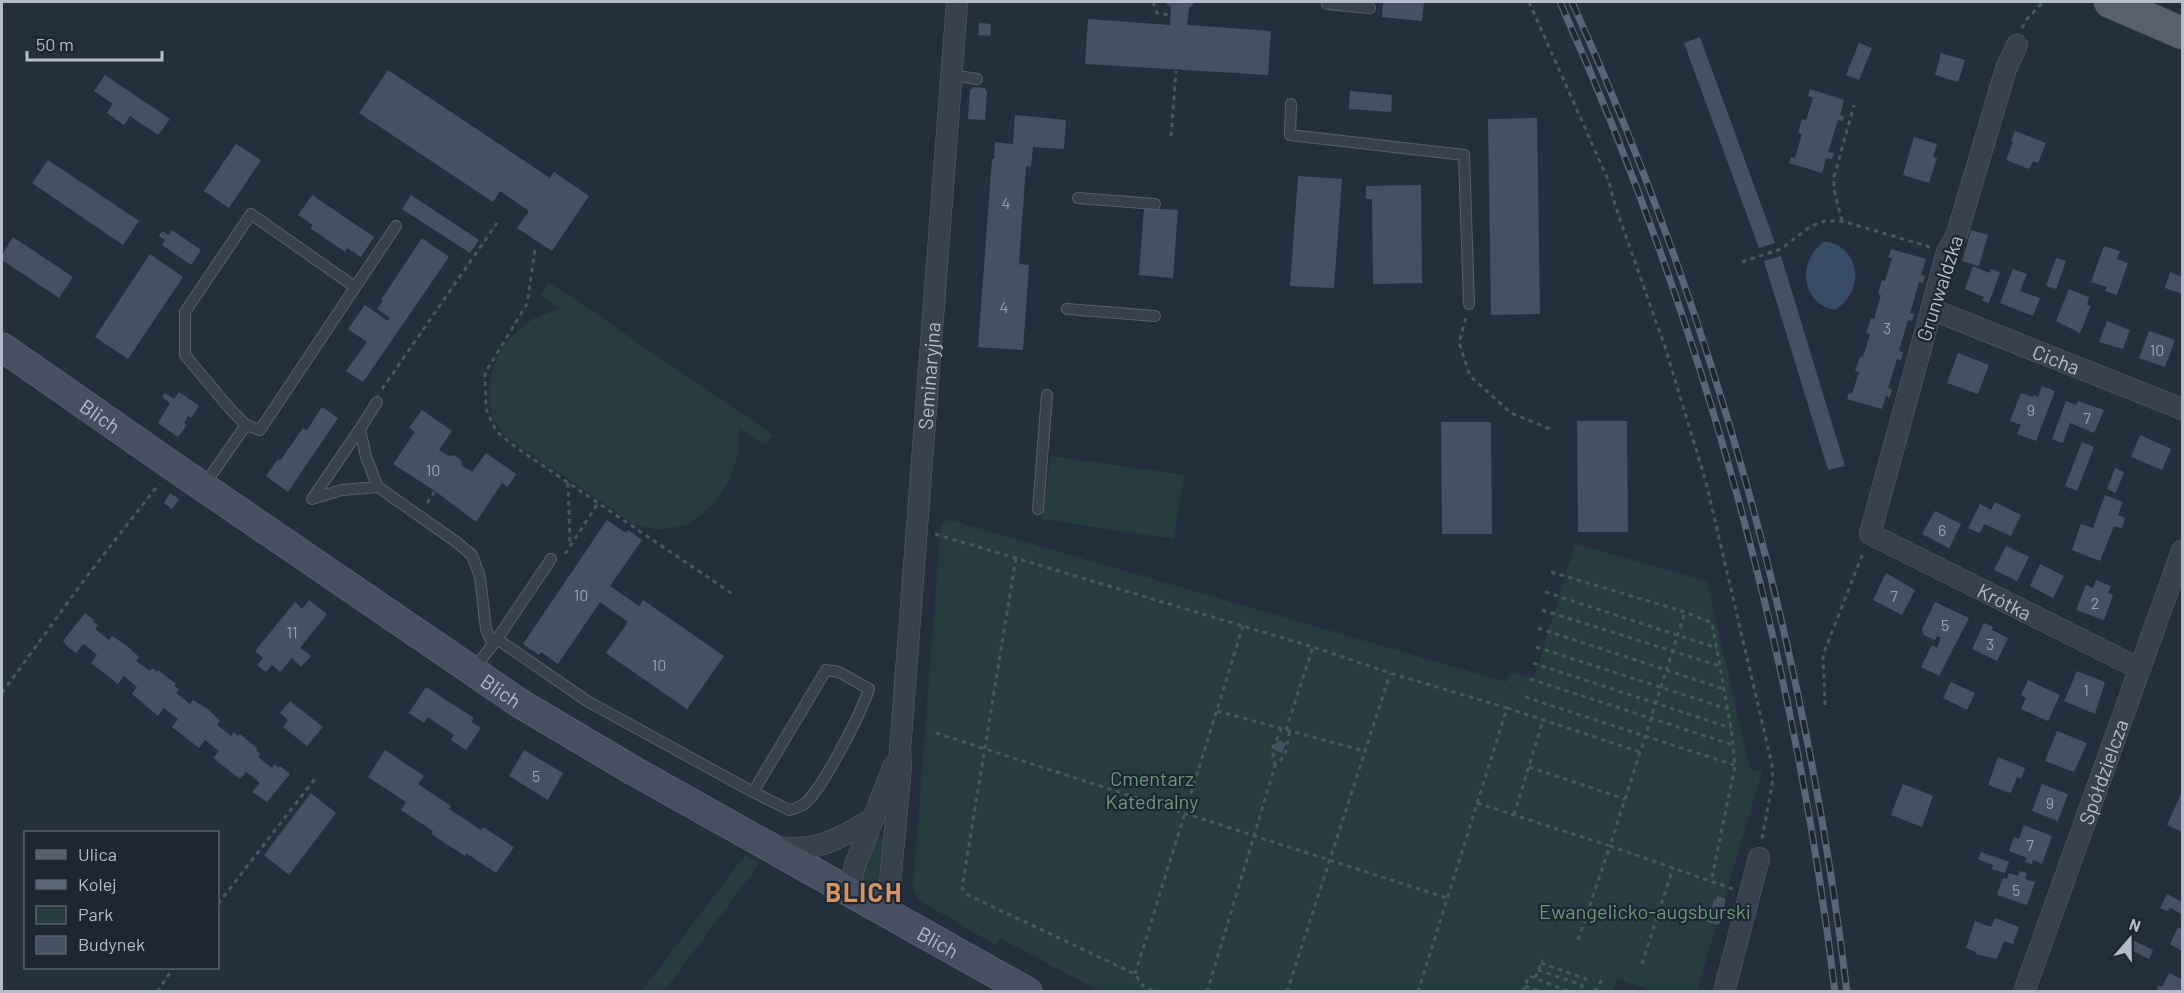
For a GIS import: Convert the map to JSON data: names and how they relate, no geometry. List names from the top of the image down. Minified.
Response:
{"streets":{"street":["Grunwaldzka","Cicha","Seminaryjna","Blich","Krótka","Spółdzielcza"]},"crossings":[["Grunwaldzka","Cicha"],["Grunwaldzka","Krótka"],["Seminaryjna","Blich"],["Krótka","Spółdzielcza"]],"districts":["BLICH"],"parks":["Cmentarz Katedralny","Ewangelicko-augsburski"],"house_numbers":["4","4","3","10","9","7","10","6","10","7","2","5","11","3","10","1","5","9","7","5"],"legend":["Ulica","Kolej","Park","Budynek"],"scale_bar":"50 m","north":"top"}
